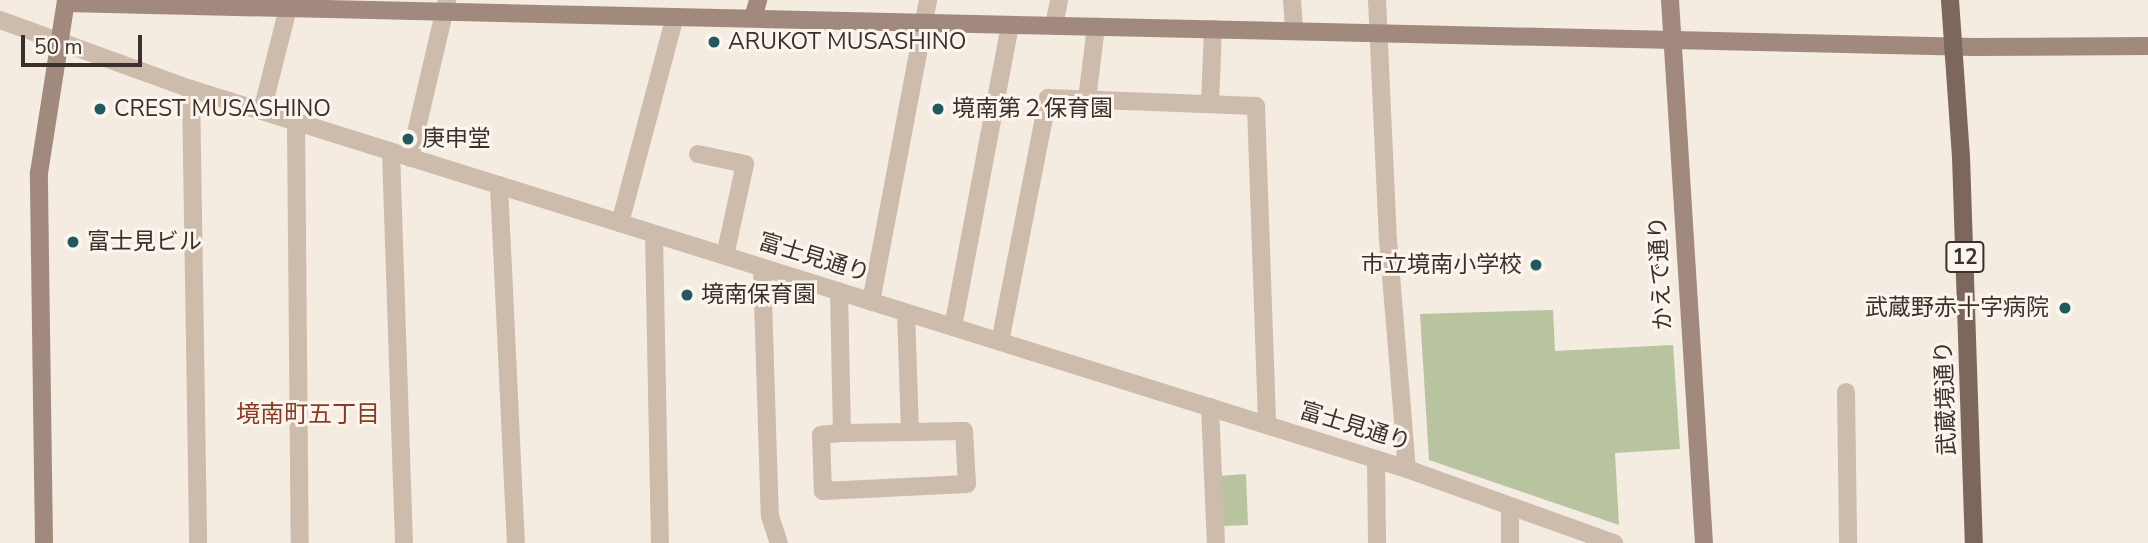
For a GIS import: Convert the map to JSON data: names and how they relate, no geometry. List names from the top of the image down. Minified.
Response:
{"streets":{"main road":["12","武蔵境通り"],"street":["富士見通り","かえで通り"]},"districts":["境南町五丁目"],"places":["ARUKOT MUSASHINO","CREST MUSASHINO","境南第２保育園","庚申堂","富士見ビル","市立境南小学校","境南保育園","武蔵野赤十字病院"],"scale_bar":"50 m"}
